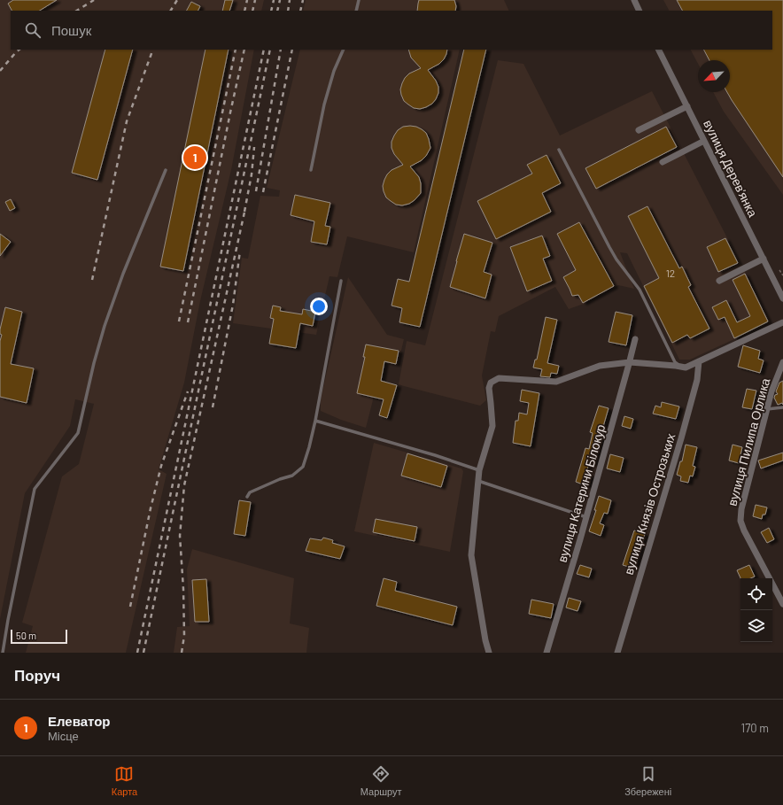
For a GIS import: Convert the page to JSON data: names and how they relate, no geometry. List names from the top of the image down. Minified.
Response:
{"streets":{"street":["вулиця Деревʼянка","вулиця Пилипа Орлика","вулиця Катерини Білокур","вулиця Князів Острозьких"]},"house_numbers":["12"],"scale_bar":"50 m","north":"bottom left","page":{"search":"Пошук","pins":"1","scale":"50 m","heading":"Поруч","list":[{"mark":"1","name":"Елеватор","note":"Місце","value":"170 m"}],"nav":["Карта","Маршрут","Збережені"]}}
